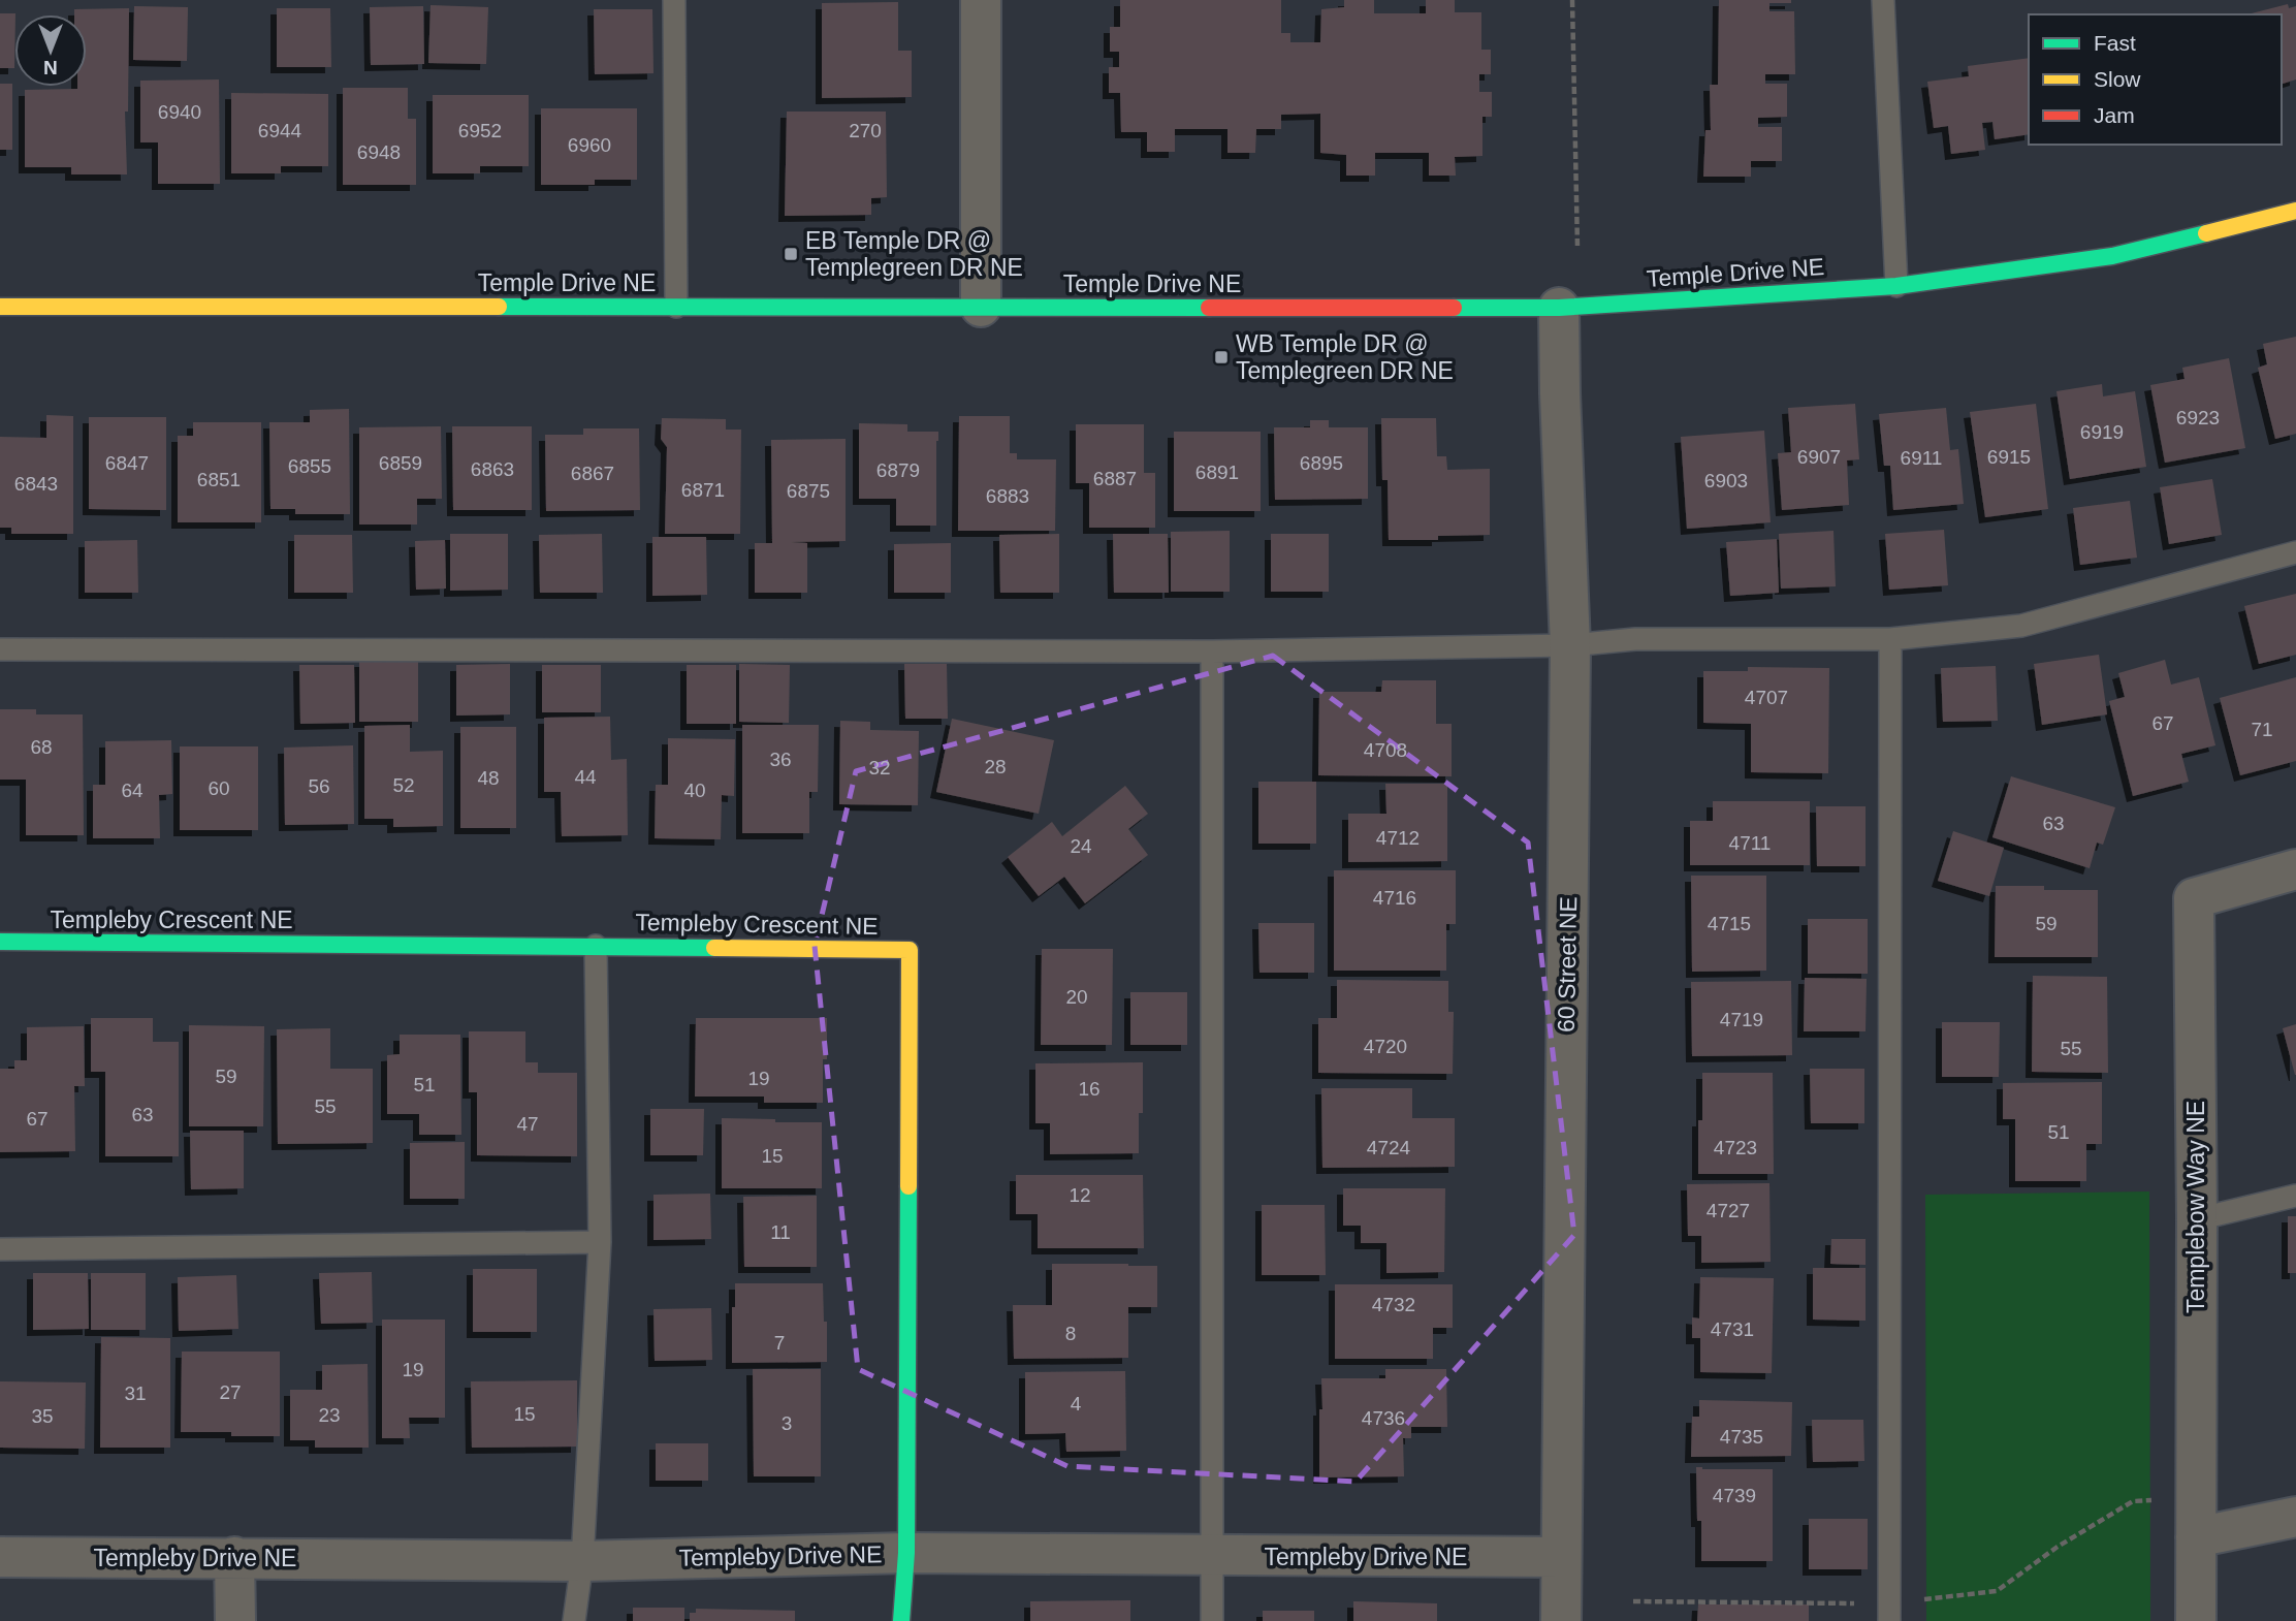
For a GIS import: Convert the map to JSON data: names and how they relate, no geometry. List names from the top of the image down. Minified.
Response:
{"streets":{"street":["Temple Drive NE","Templeby Crescent NE","60 Street NE","Templebow Way NE","Templeby Drive NE"]},"crossings":[["Temple Drive NE","60 Street NE"],["Templeby Crescent NE","Templeby Drive NE"],["60 Street NE","Templeby Drive NE"]],"places":{"transit":["EB Temple DR @ Templegreen DR NE","WB Temple DR @ Templegreen DR NE"]},"house_numbers":["6940","6944","6952","270","6960","6948","6923","6919","6907","6915","6911","6847","6859","6895","6855","6863","6879","6891","6867","6887","6851","6903","6843","6871","6875","6883","4707","67","71","68","4708","36","28","32","44","48","52","56","60","64","40","63","4712","4711","24","4716","4715","59","20","4719","4720","55","59","19","51","16","55","63","67","47","51","4724","4723","15","12","4727","11","4732","4731","8","7","19","27","31","4","15","23","35","4736","3","4735","4739"],"legend":["Fast","Slow","Jam"],"north":"bottom"}
